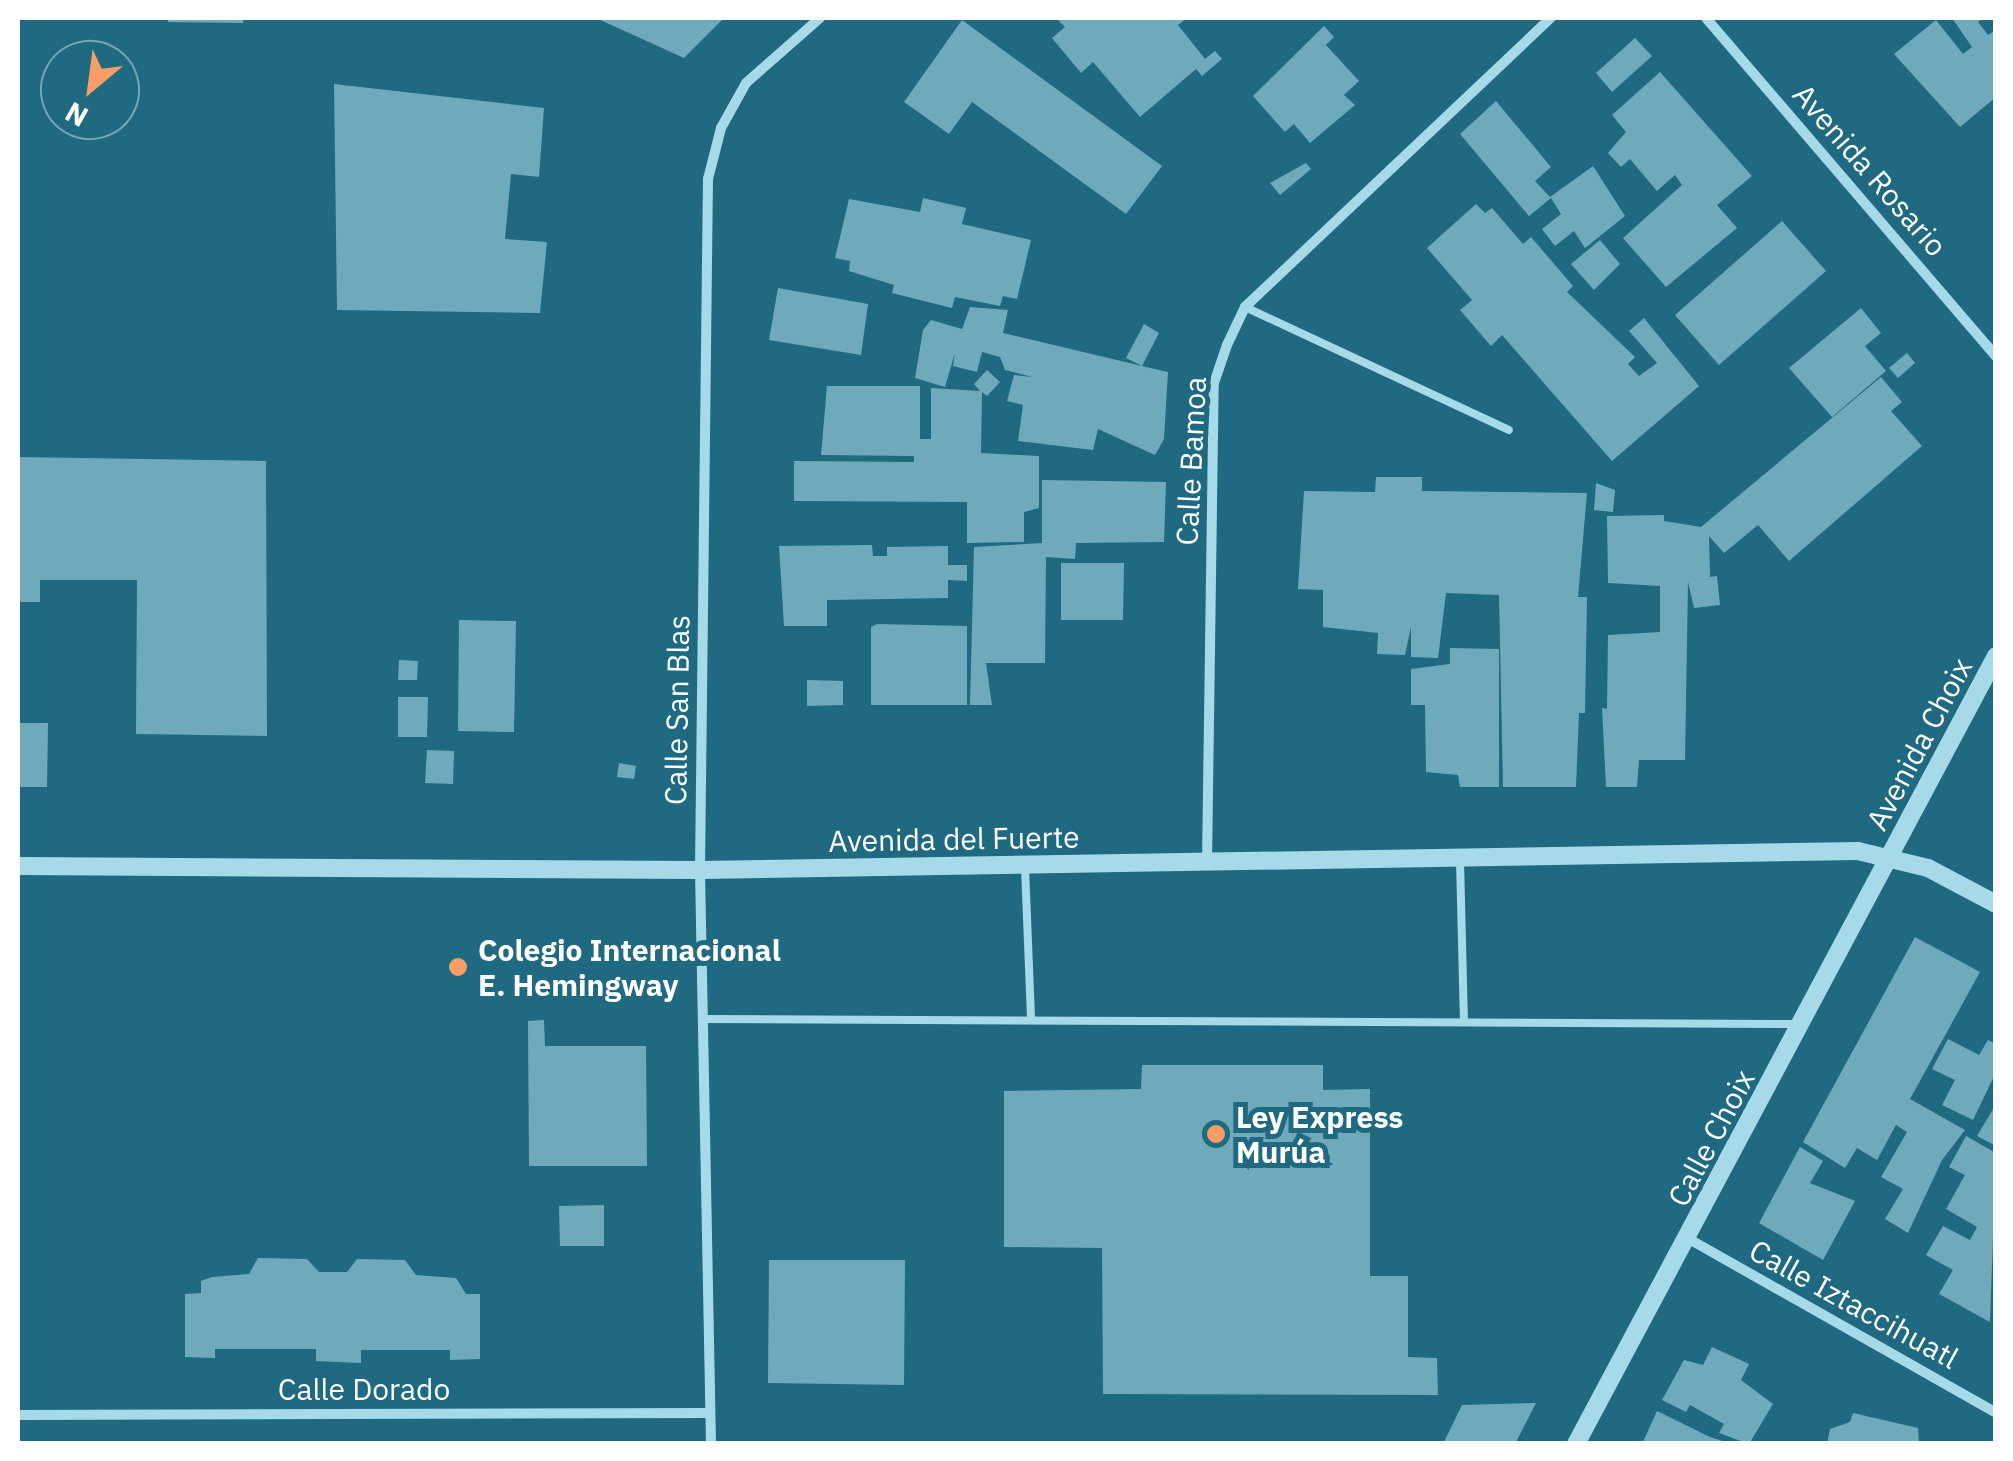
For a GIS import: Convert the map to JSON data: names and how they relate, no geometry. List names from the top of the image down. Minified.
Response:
{"streets":{"street":["Avenida Rosario","Calle Bamoa","Calle San Blas","Avenida Choix","Avenida del Fuerte","Calle Choix","Calle Iztaccihuatl","Calle Dorado"]},"crossings":[["Calle Bamoa","Avenida del Fuerte"],["Calle San Blas","Avenida del Fuerte"],["Calle San Blas","Calle Dorado"],["Avenida Choix","Avenida del Fuerte"],["Avenida Choix","Calle Choix"],["Avenida del Fuerte","Calle Choix"],["Calle Choix","Calle Iztaccihuatl"]],"places":["Colegio Internacional E. Hemingway","Ley Express Murúa"],"north":"bottom left"}
